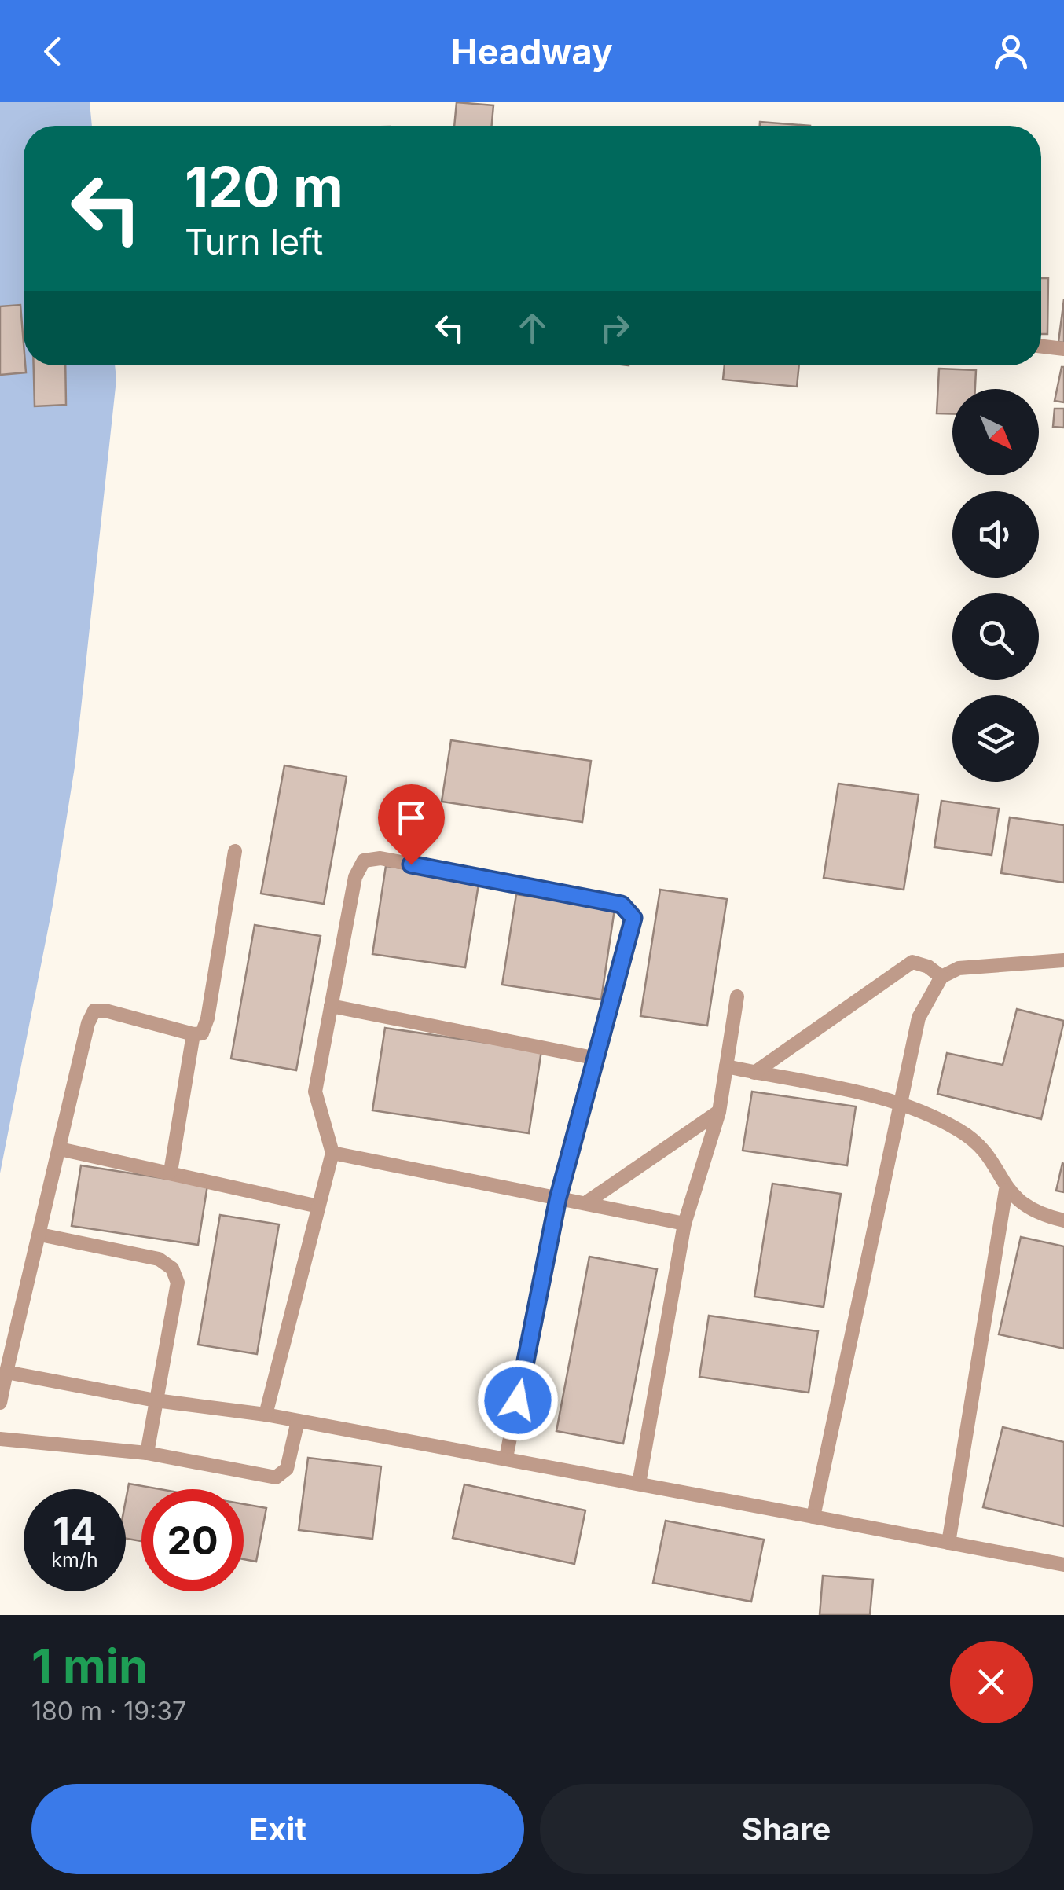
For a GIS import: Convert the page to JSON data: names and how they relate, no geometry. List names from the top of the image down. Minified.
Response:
{"north":"bottom right","page":{"header":"Headway","turn":["120 m","Turn left"],"speed":"14 km/h","limit":"20","heading":["1 min","180 m · 19:37"],"buttons":["Exit","Share"]}}
